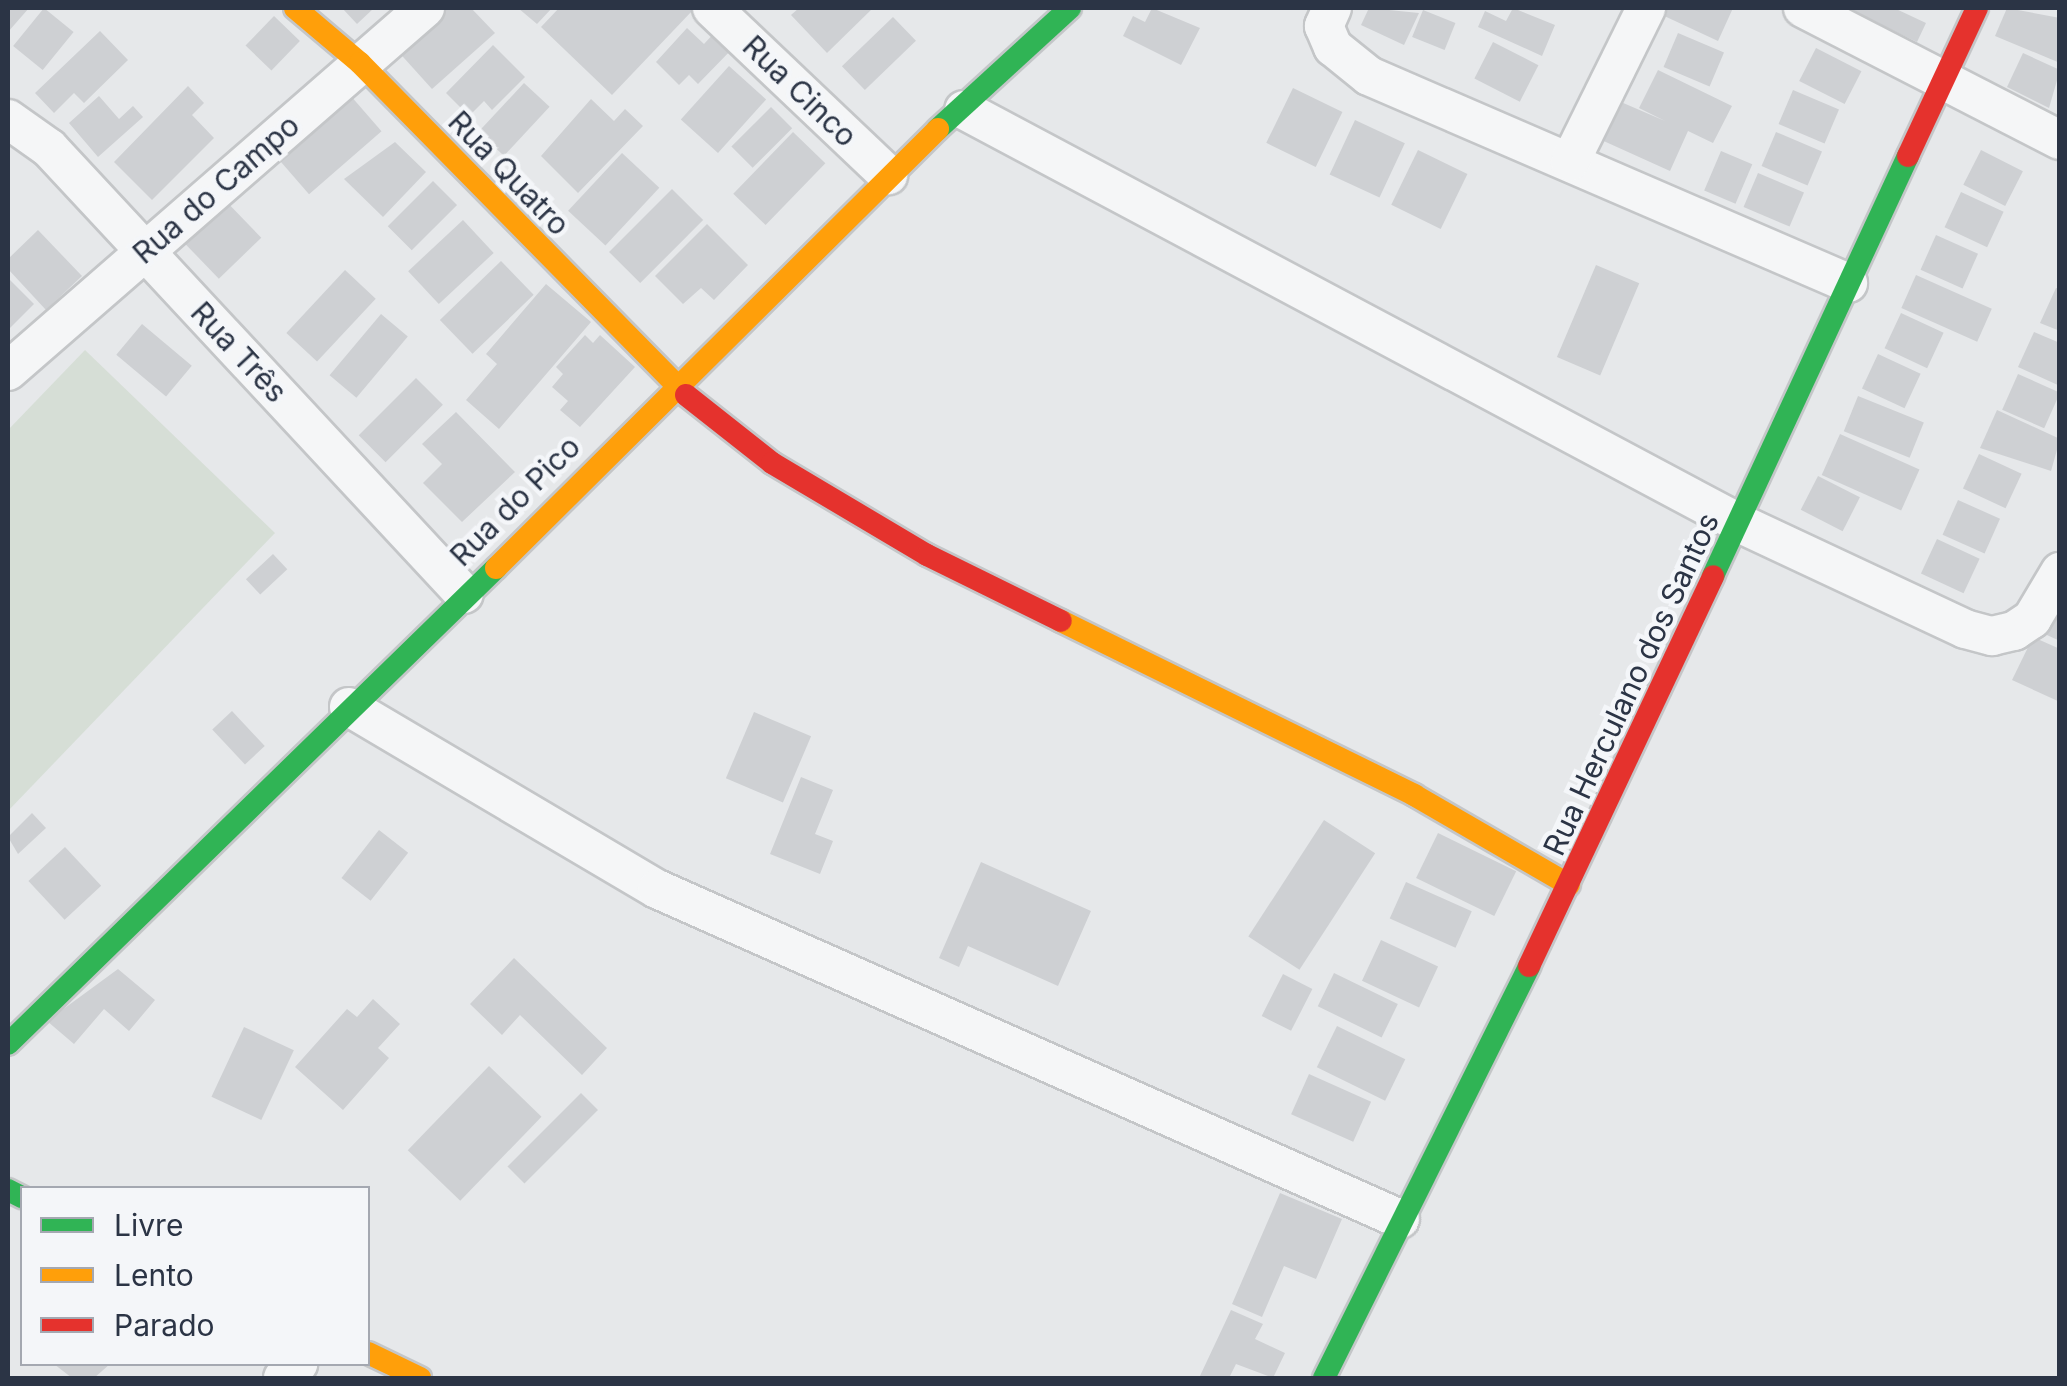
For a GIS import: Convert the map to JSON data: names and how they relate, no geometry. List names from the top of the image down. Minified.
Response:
{"streets":{"street":["Rua Cinco","Rua Quatro","Rua do Campo","Rua Três","Rua do Pico","Rua Herculano dos Santos"]},"crossings":[["Rua Cinco","Rua do Pico"],["Rua Quatro","Rua do Campo"],["Rua Quatro","Rua do Pico"],["Rua Quatro","Rua Herculano dos Santos"],["Rua do Campo","Rua Três"],["Rua Três","Rua do Pico"]],"legend":["Livre","Lento","Parado"]}
